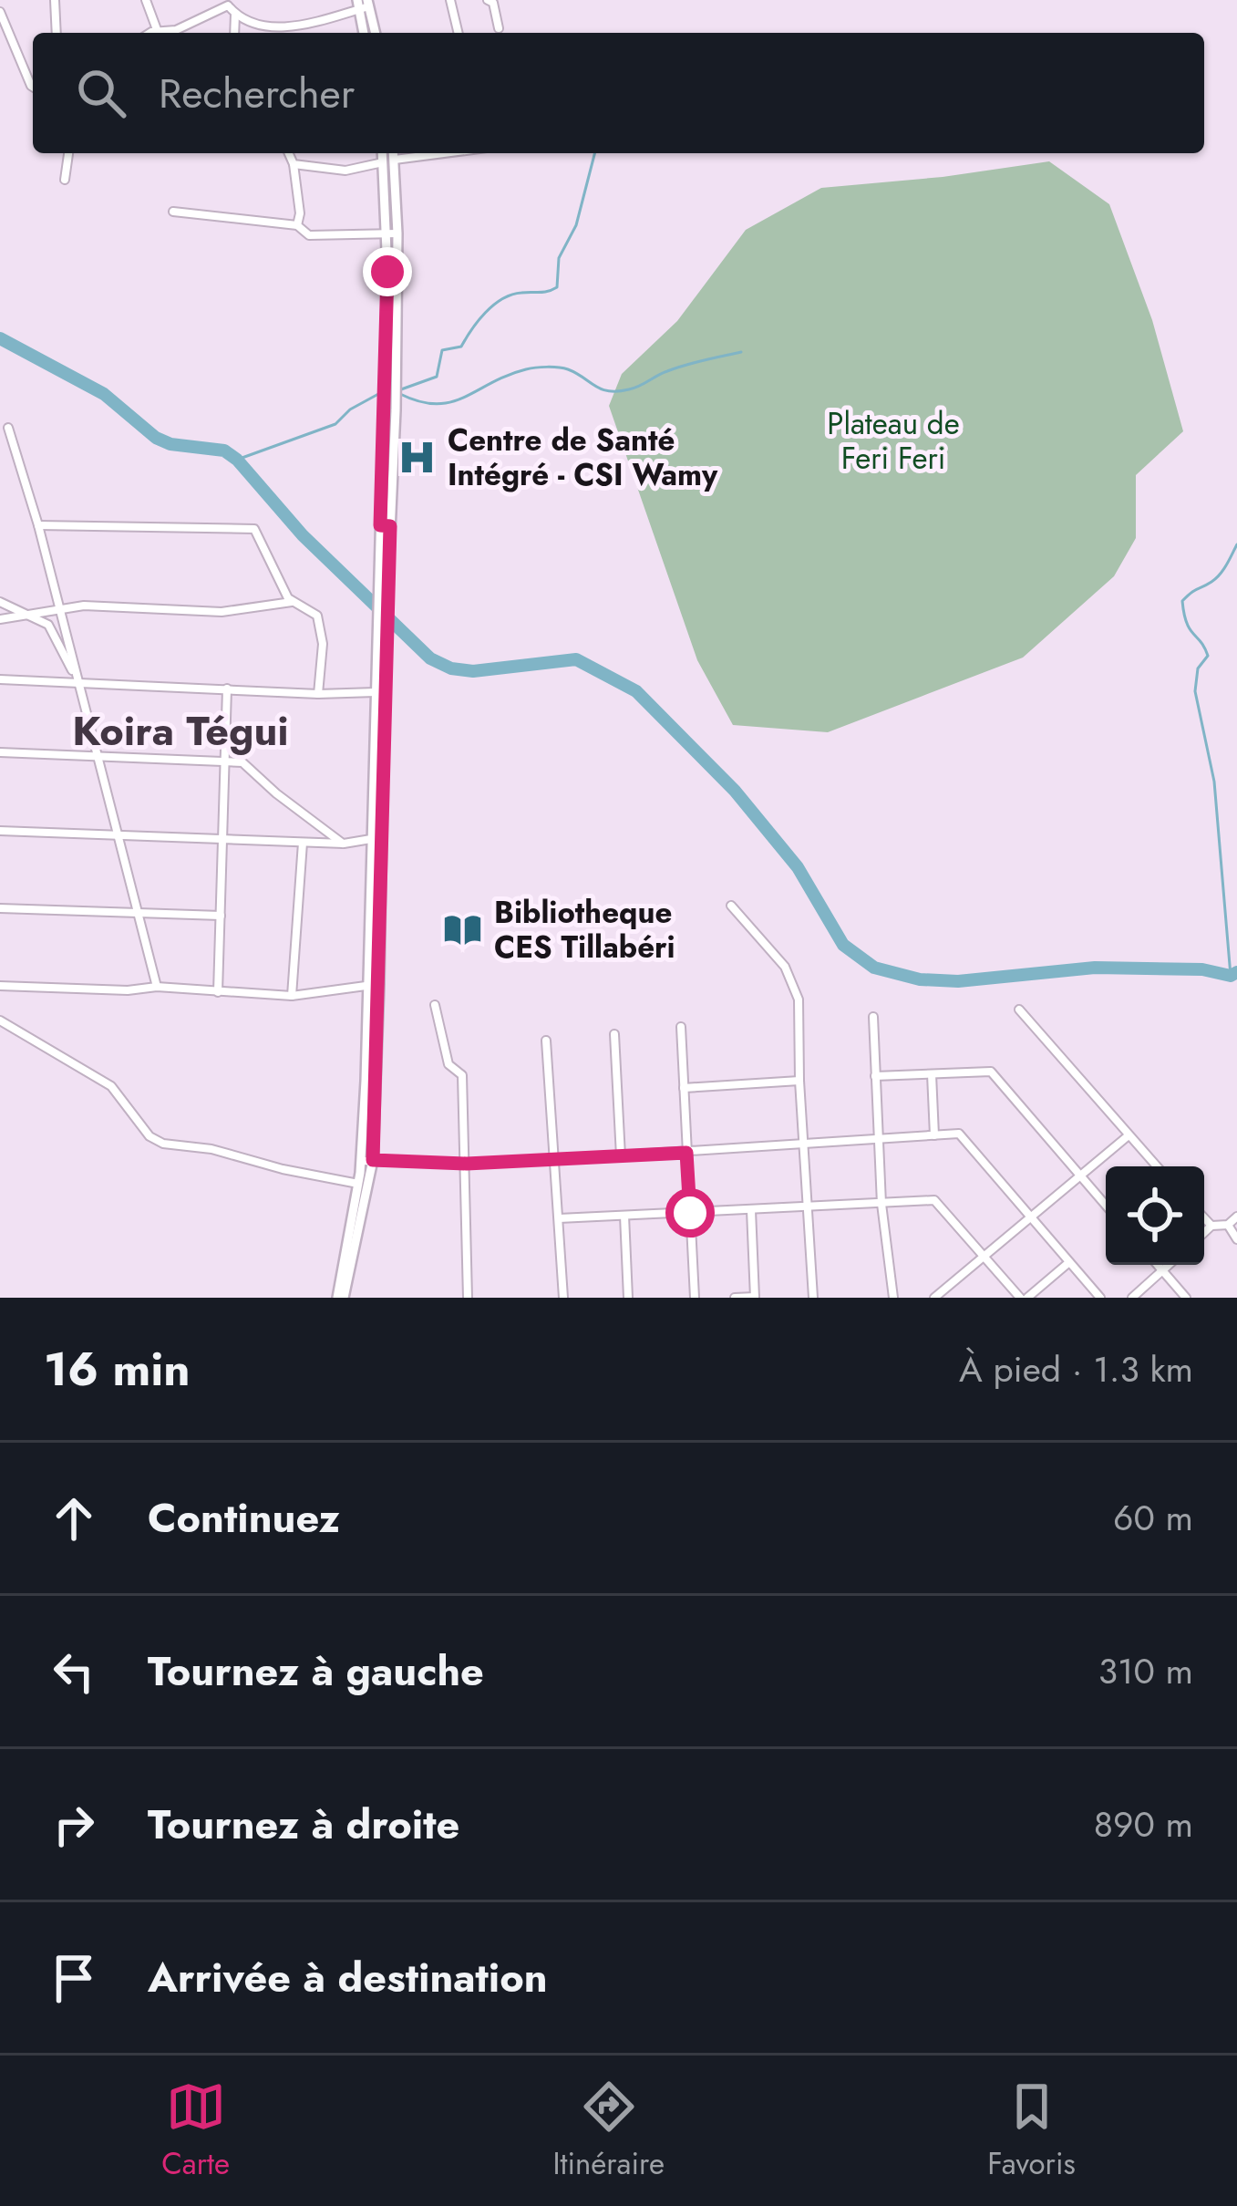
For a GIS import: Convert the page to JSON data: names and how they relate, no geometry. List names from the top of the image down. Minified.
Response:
{"districts":["Koira Tégui"],"parks":["Plateau de Feri Feri"],"places":{"hospital":["Centre de Santé Intégré - CSI Wamy"],"library":["Bibliotheque CES Tillabéri"]},"page":{"search":"Rechercher","heading":["16 min","À pied · 1.3 km"],"list":[["Continuez","60 m"],["Tournez à gauche","310 m"],["Tournez à droite","890 m"],"Arrivée à destination"],"nav":["Carte","Itinéraire","Favoris"]}}
